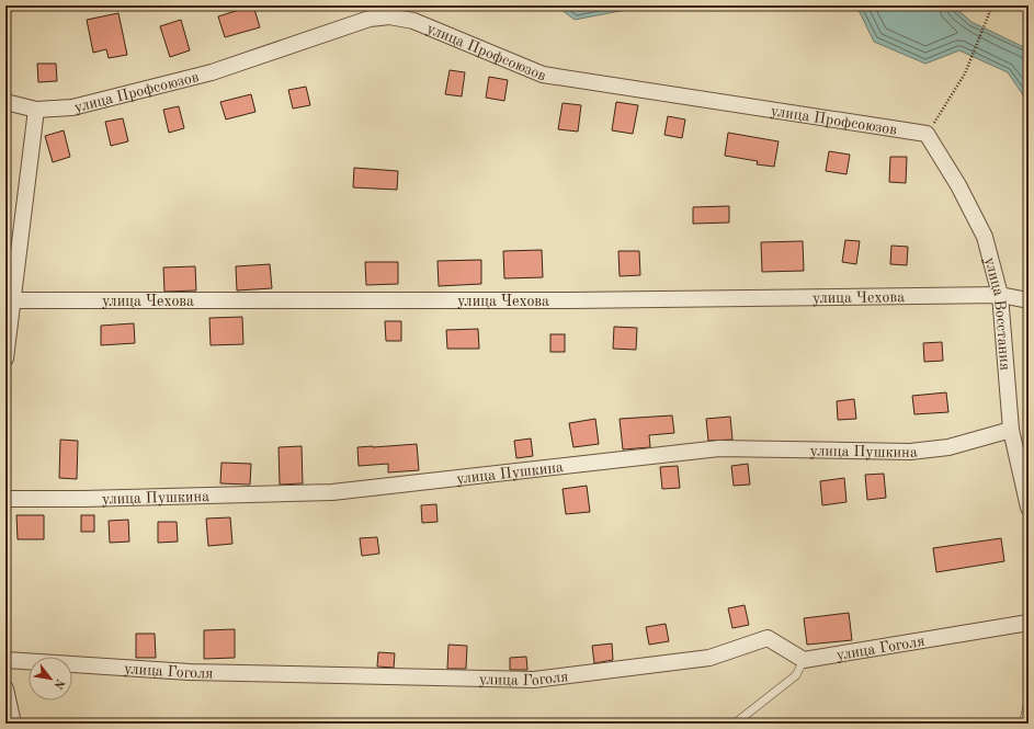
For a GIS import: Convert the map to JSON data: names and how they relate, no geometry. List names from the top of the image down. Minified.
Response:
{"streets":{"street":["улица Профсоюзов","улица Чехова","улица Восстания","улица Пушкина","улица Гоголя"]},"crossings":[["улица Профсоюзов","улица Восстания"],["улица Чехова","улица Восстания"],["улица Восстания","улица Пушкина"]],"north":"bottom right"}
